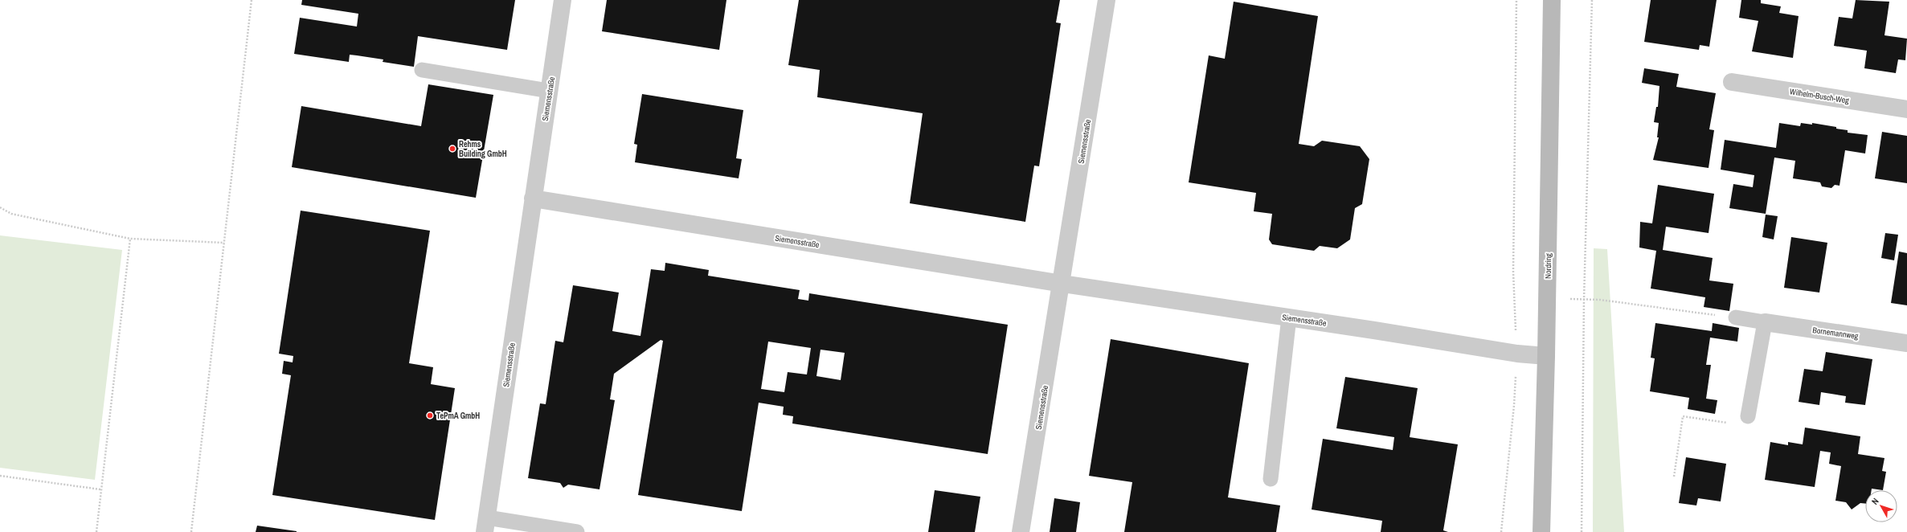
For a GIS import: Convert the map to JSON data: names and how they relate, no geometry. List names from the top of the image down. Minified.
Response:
{"streets":{"main road":["Nordring"],"street":["Wilhelm-Busch-Weg","Siemensstraße","Bornemannweg"]},"crossings":[["Siemensstraße","Nordring"]],"places":["Rehms Building GmbH","TePmA GmbH"],"north":"top left"}
